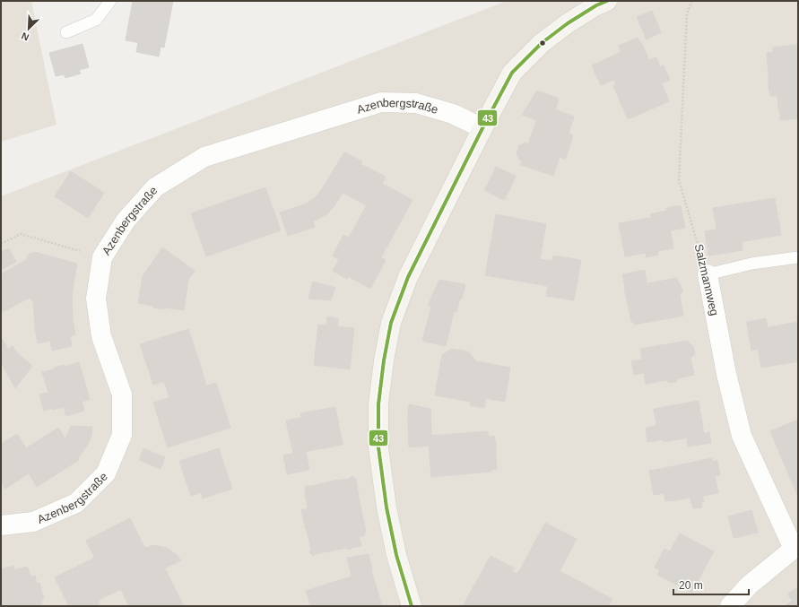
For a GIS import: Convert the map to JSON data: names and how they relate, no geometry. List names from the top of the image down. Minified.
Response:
{"streets":{"street":["Azenbergstraße","Salzmannweg"]},"lines":["transit line 43"],"scale_bar":"20 m","north":"bottom left"}
